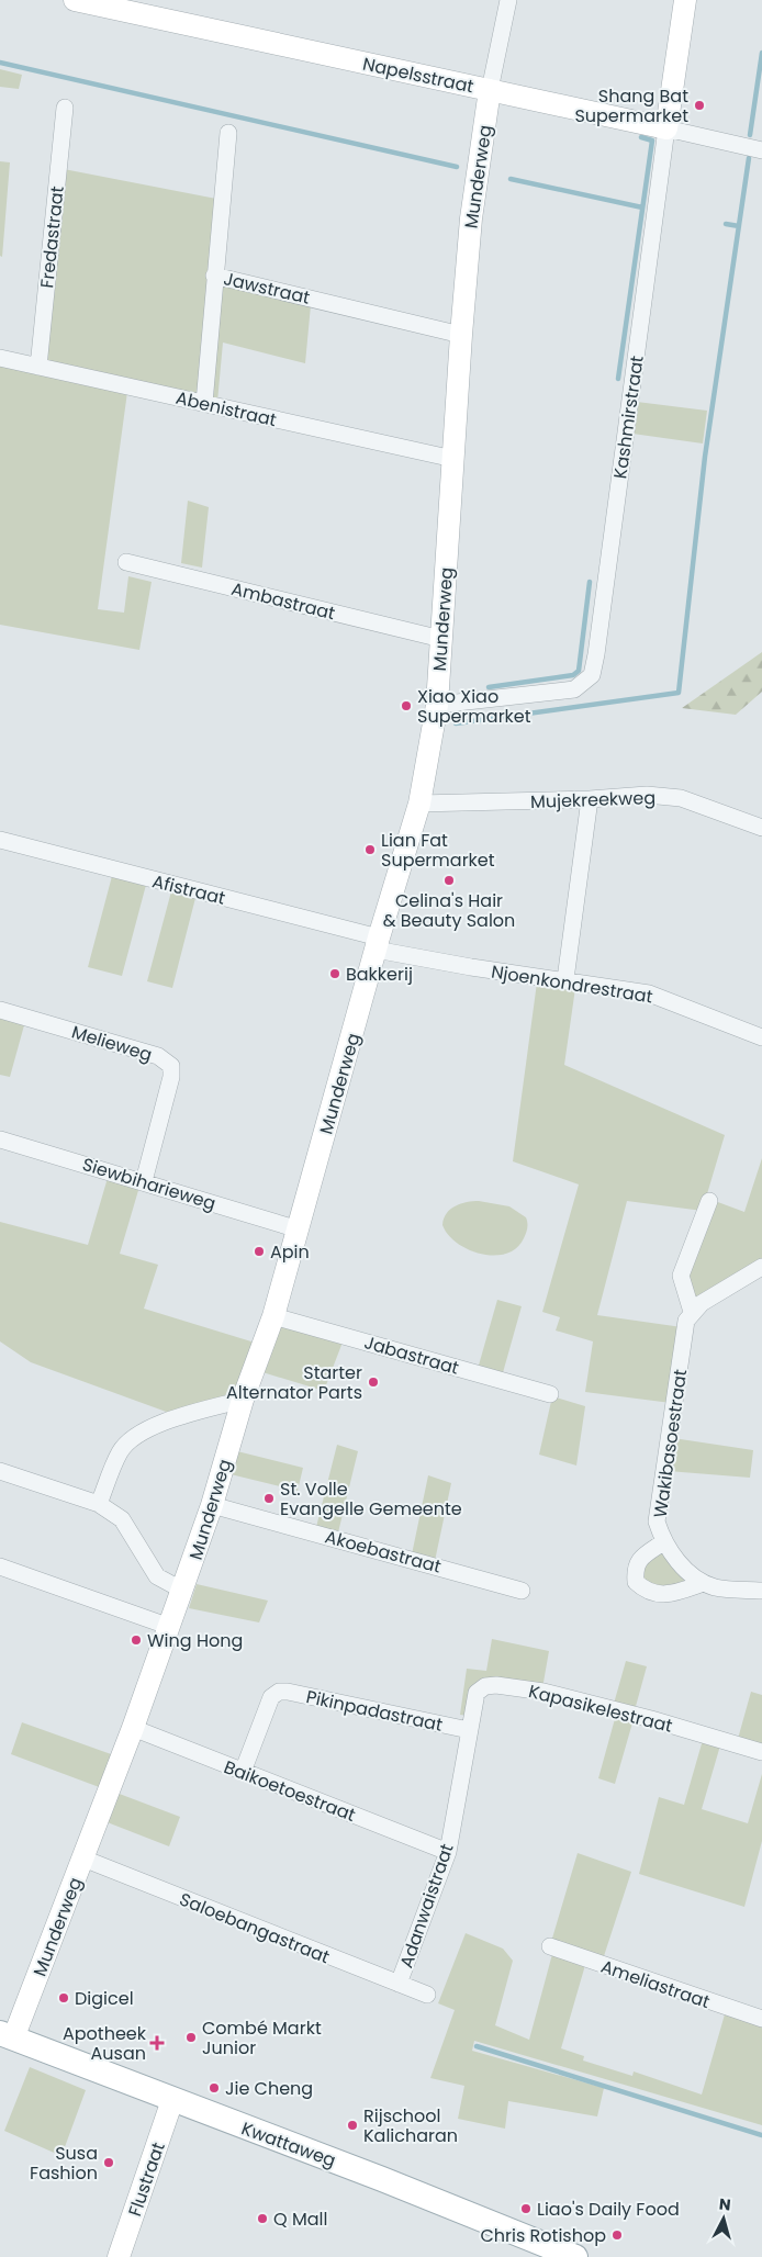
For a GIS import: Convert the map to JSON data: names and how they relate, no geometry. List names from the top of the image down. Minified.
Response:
{"streets":{"main road":["Kwattaweg"],"street":["Napelsstraat","Munderweg","Fredastraat","Jawstraat","Abenistraat","Kashmirstraat","Ambastraat","Mujekreekweg","Afistraat","Njoenkondrestraat","Melieweg","Siewbiharieweg","Jabastraat","Wakibasoestraat","Akoebastraat","Kapasikelestraat","Pikinpadastraat","Baikoetoestraat","Adanwaistraat","Saloebangastraat","Ameliastraat","Flustraat"]},"crossings":[["Napelsstraat","Munderweg"],["Napelsstraat","Kashmirstraat"],["Munderweg","Jawstraat"],["Munderweg","Abenistraat"],["Munderweg","Kashmirstraat"],["Munderweg","Ambastraat"],["Munderweg","Mujekreekweg"],["Munderweg","Afistraat"],["Munderweg","Njoenkondrestraat"],["Munderweg","Siewbiharieweg"],["Munderweg","Jabastraat"],["Munderweg","Akoebastraat"],["Munderweg","Baikoetoestraat"],["Munderweg","Saloebangastraat"],["Munderweg","Kwattaweg"],["Fredastraat","Abenistraat"],["Afistraat","Njoenkondrestraat"],["Melieweg","Siewbiharieweg"],["Kapasikelestraat","Pikinpadastraat"],["Kapasikelestraat","Adanwaistraat"],["Pikinpadastraat","Baikoetoestraat"],["Pikinpadastraat","Adanwaistraat"],["Baikoetoestraat","Adanwaistraat"],["Adanwaistraat","Saloebangastraat"],["Kwattaweg","Flustraat"]],"places":{"other":["Shang Bat Supermarket","Xiao Xiao Supermarket","Lian Fat Supermarket","Celina's Hair & Beauty Salon","Bakkerij","Apin","Starter Alternator Parts","St. Volle Evangelle Gemeente","Wing Hong","Digicel","Combé Markt Junior","Jie Cheng","Rijschool Kalicharan","Susa Fashion","Liao's Daily Food","Q Mall","Chris Rotishop"],"health":["Apotheek Ausan"]},"north":"top"}
